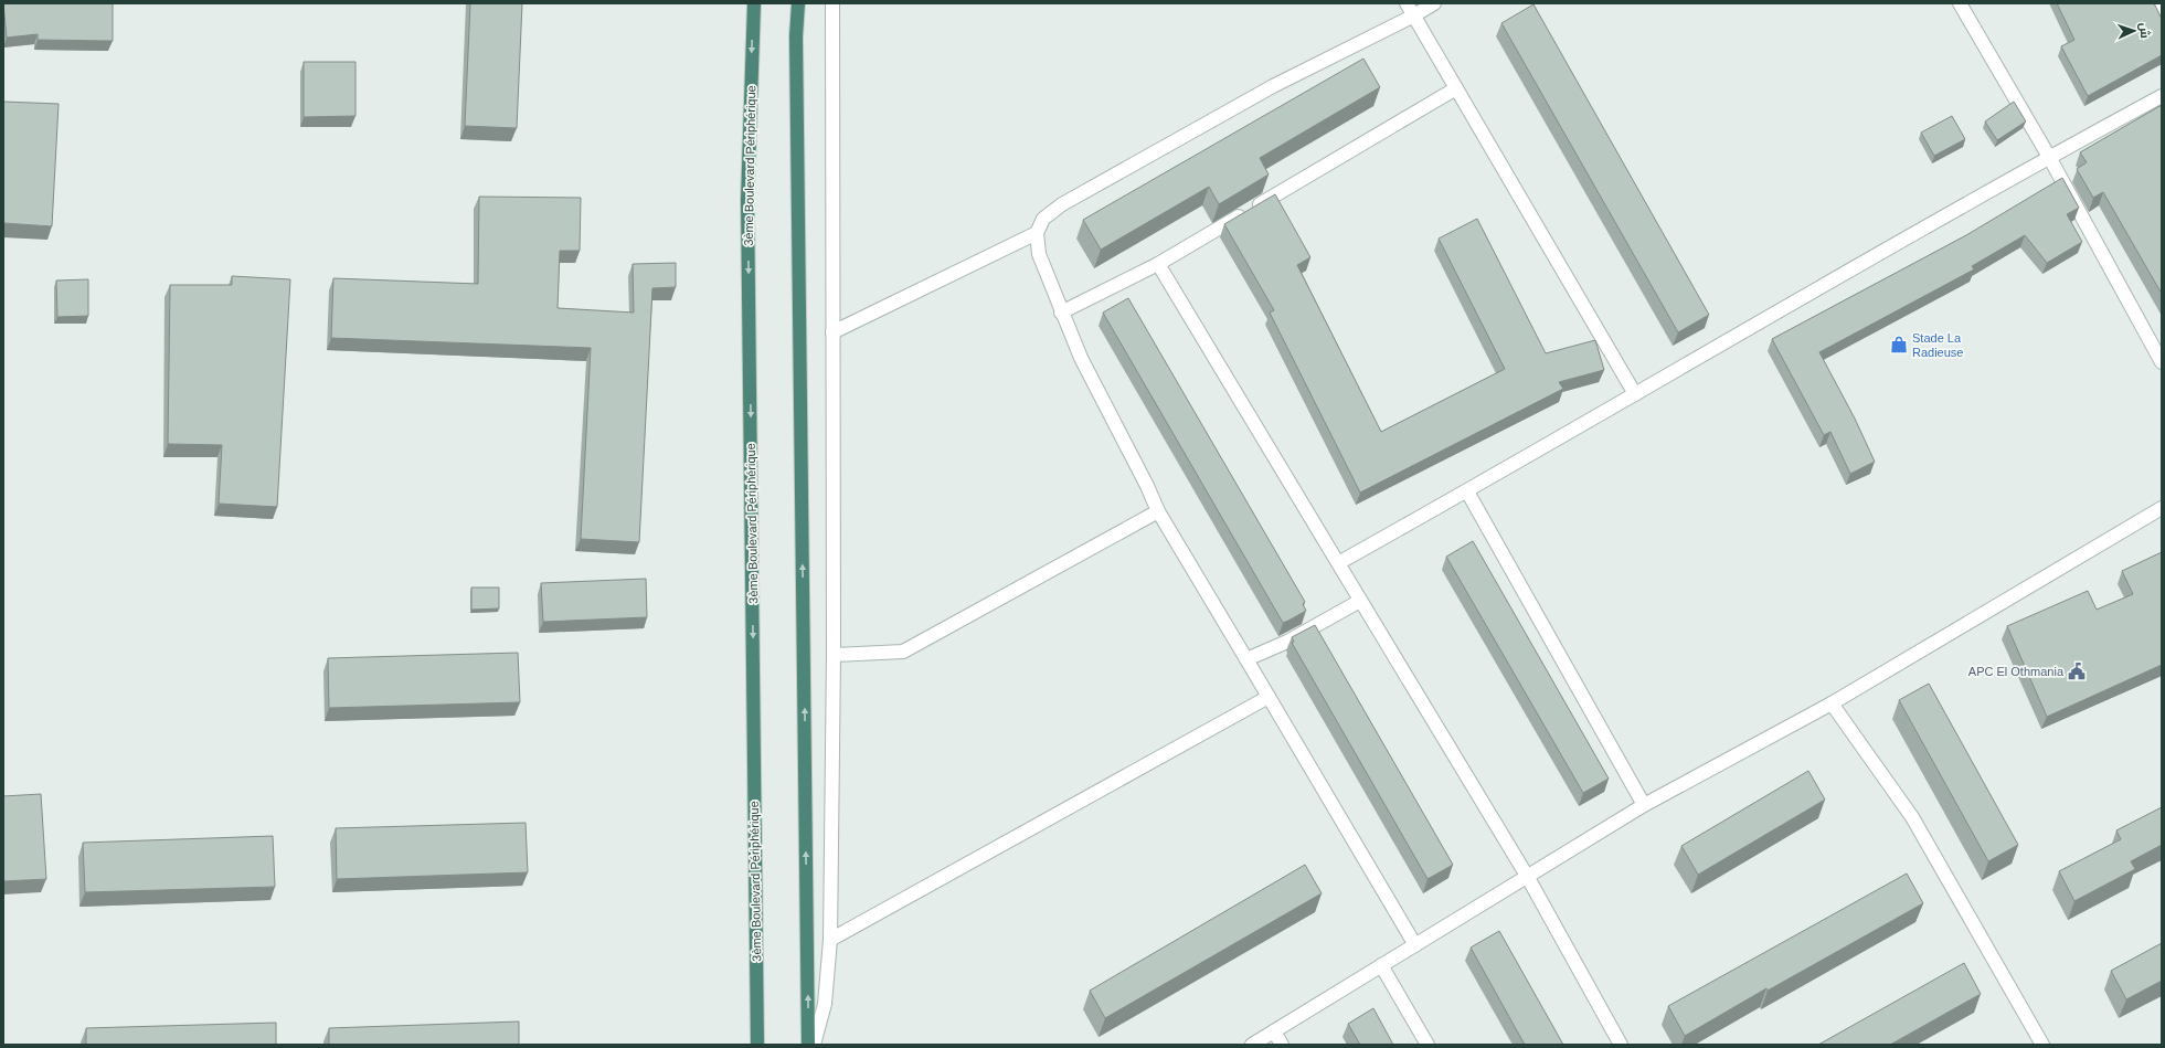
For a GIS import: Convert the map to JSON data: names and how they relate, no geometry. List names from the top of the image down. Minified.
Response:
{"streets":{"highway":["3ème Boulevard Périphérique"]},"places":{"shop":["Stade La Radieuse"],"public building":["APC El Othmania"]},"north":"right"}
